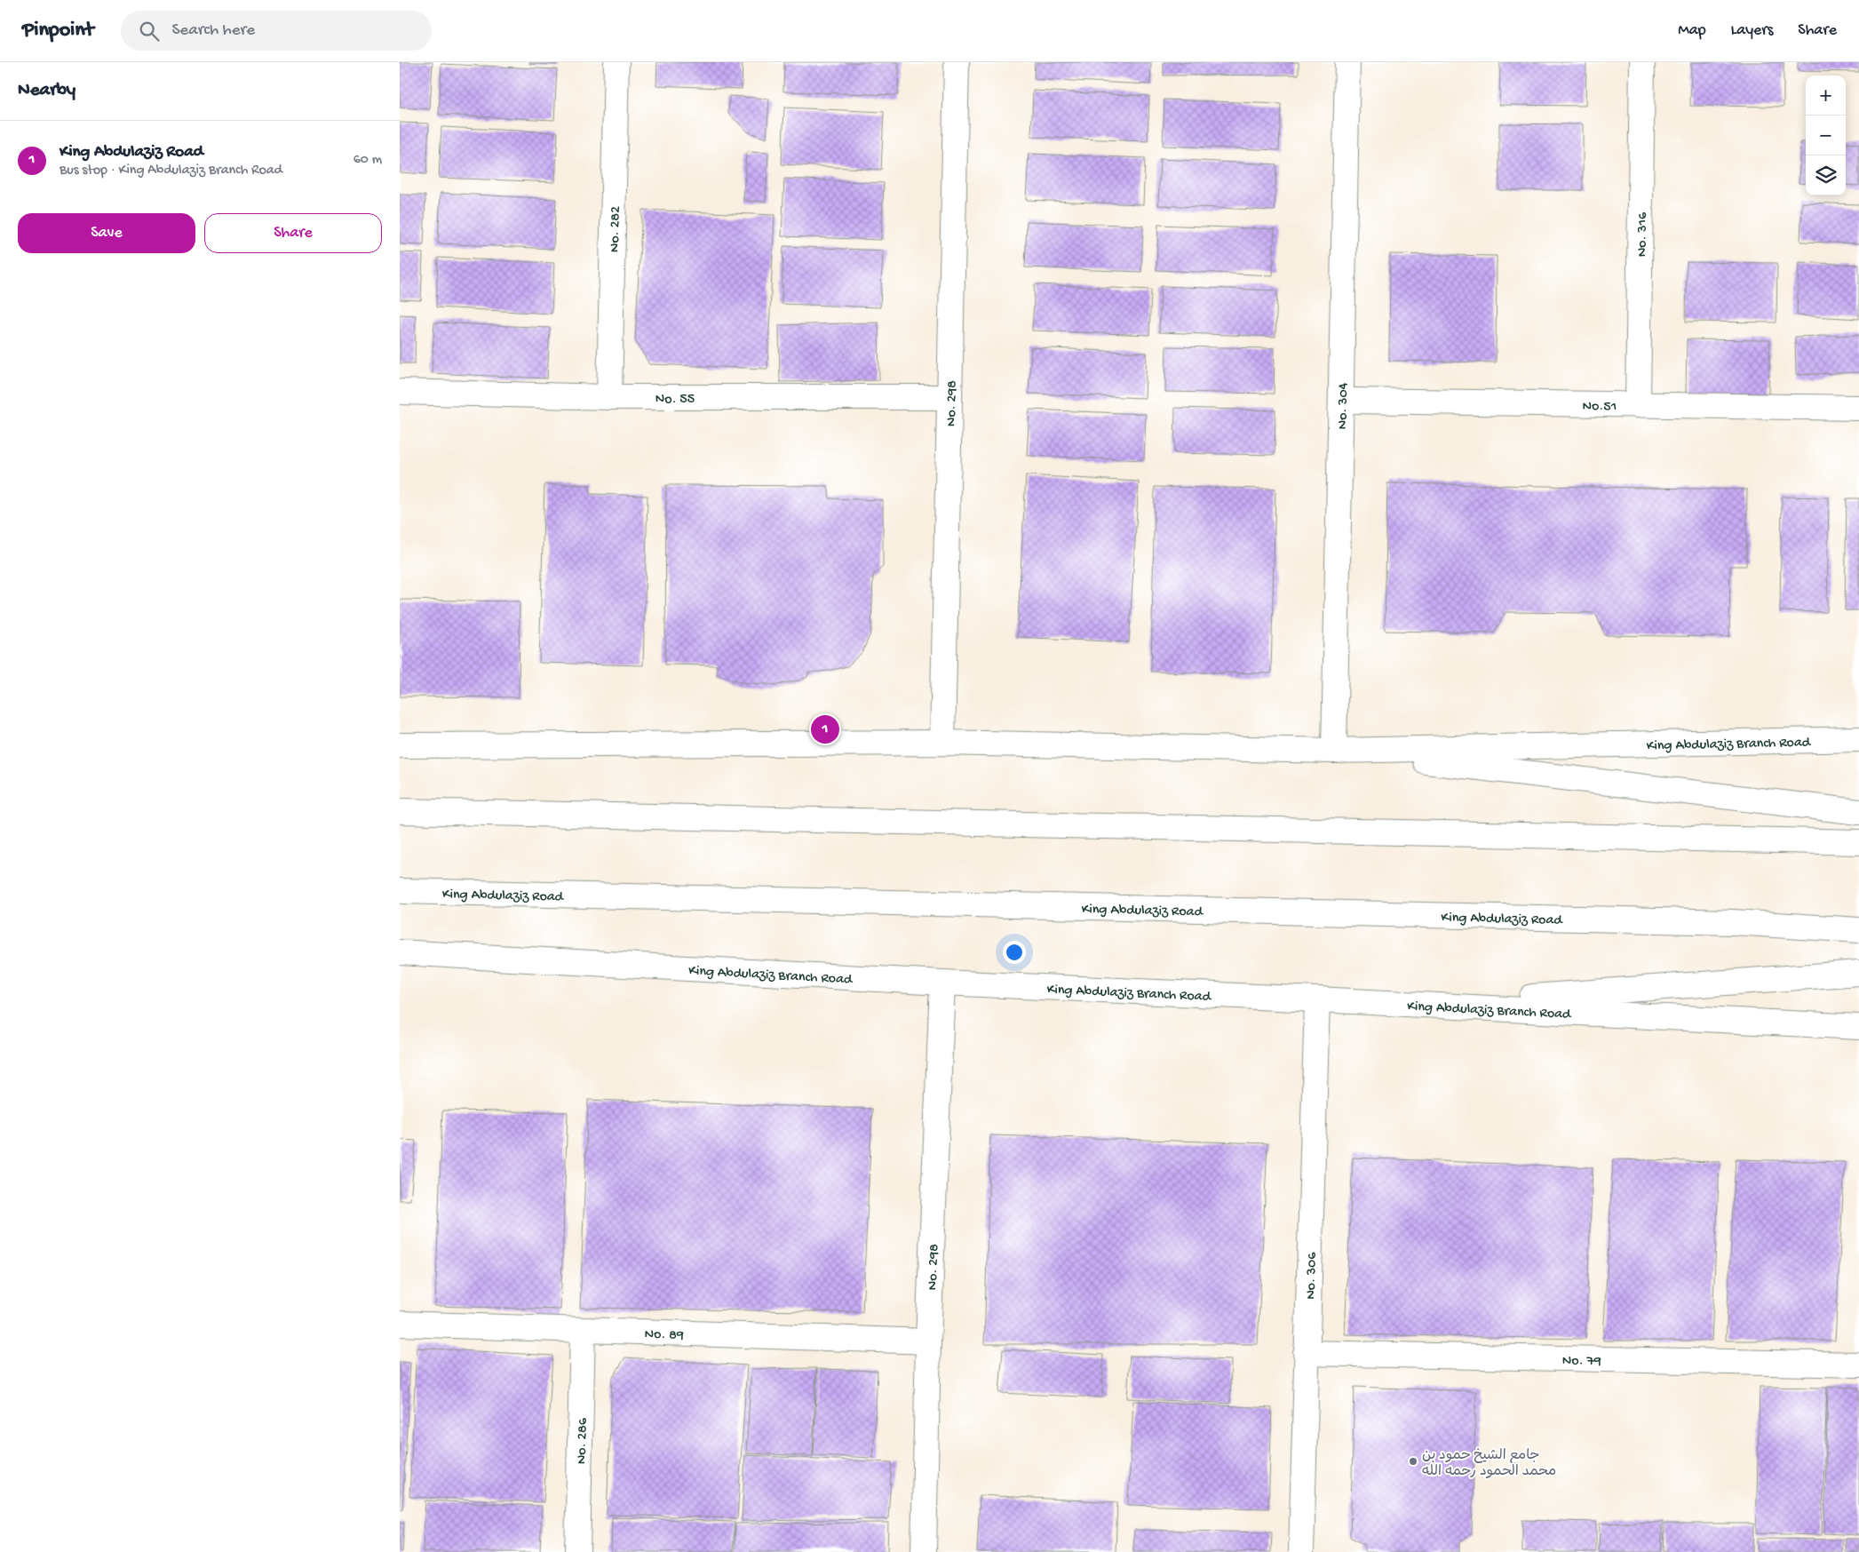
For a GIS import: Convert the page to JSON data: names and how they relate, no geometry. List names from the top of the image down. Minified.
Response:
{"streets":{"main road":["No. 282","No. 316","No. 55","No. 298","No.51","No. 304","King Abdulaziz Branch Road","King Abdulaziz Road","No. 306","No. 89","No. 79","No. 286"]},"crossings":[["No. 282","No. 55"],["No. 316","No.51"],["No. 55","No. 298"],["No. 298","King Abdulaziz Branch Road"],["No. 298","No. 89"],["No.51","No. 304"],["No. 304","King Abdulaziz Branch Road"],["King Abdulaziz Branch Road","No. 306"],["No. 306","No. 79"],["No. 89","No. 286"]],"places":["جامع الشيخ حمود بن محمد الحمود رحمه الله"],"page":{"header":"Pinpoint","search":"Search here","nav":["Map","Layers","Share"],"heading":"Nearby","map_buttons":["+","−"],"list":[{"mark":"1","name":"King Abdulaziz Road","note":"Bus stop · King Abdulaziz Branch Road","value":"60 m"}],"buttons":["Save","Share"],"pins":"1"}}
